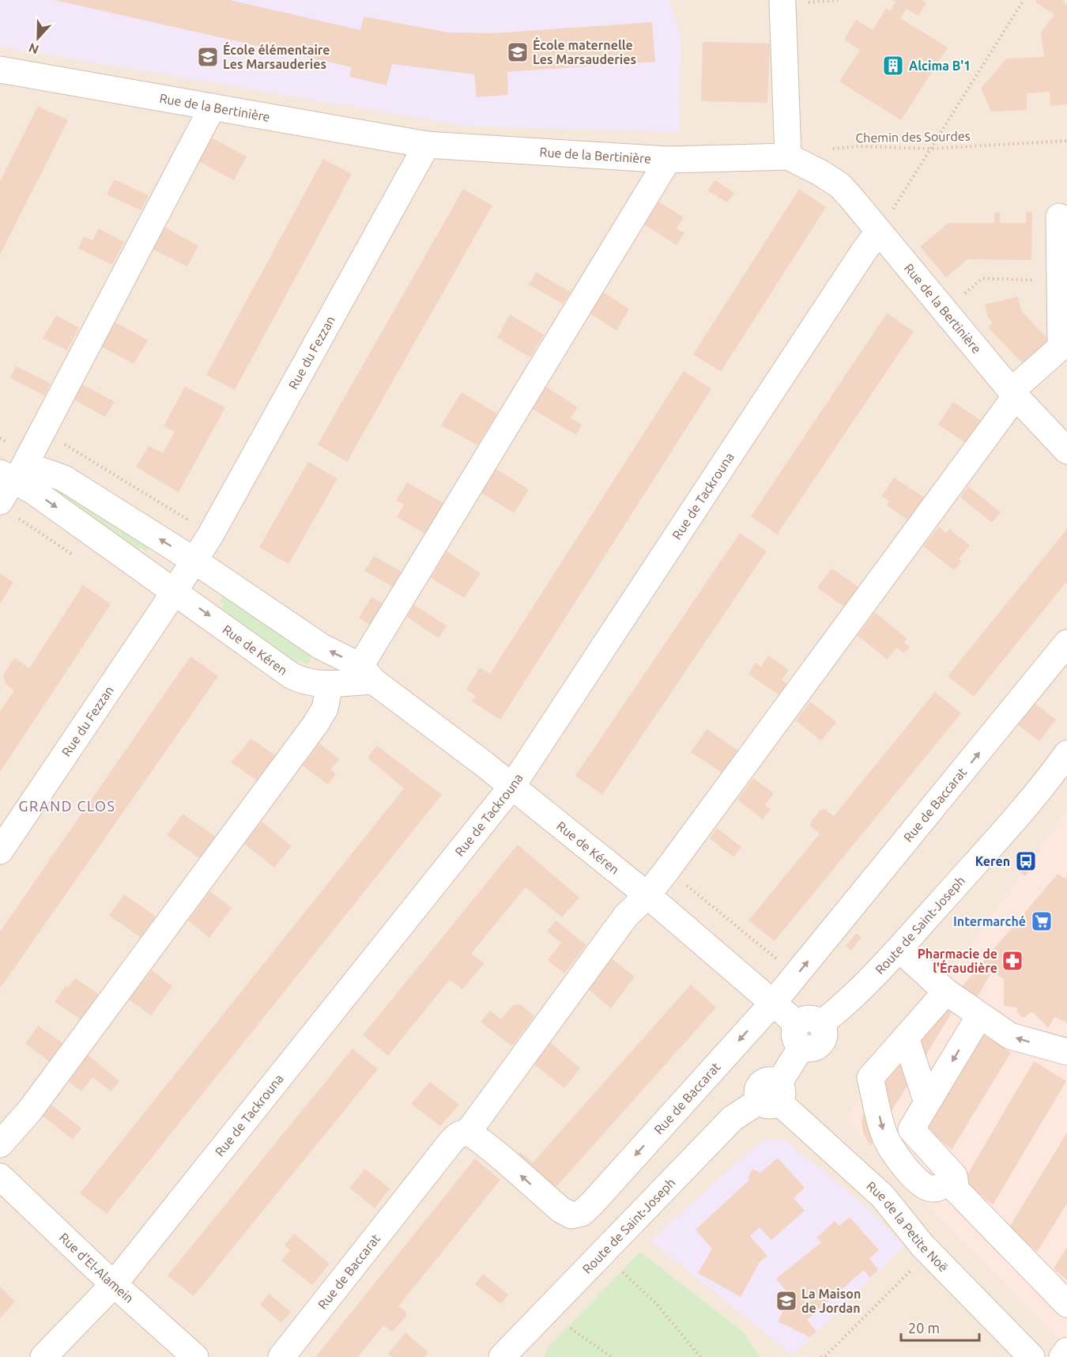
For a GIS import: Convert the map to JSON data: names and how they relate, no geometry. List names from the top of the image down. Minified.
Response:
{"streets":{"street":["Rue de la Bertinière","Rue du Fezzan","Rue de Tackrouna","Rue de Kéren","Rue de Baccarat","Route de Saint-Joseph","Rue de la Petite Noë","Rue d'El-Alamein"],"path":["Chemin des Sourdes"]},"crossings":[["Rue de la Bertinière","Chemin des Sourdes"],["Rue de la Bertinière","Rue du Fezzan"],["Rue de la Bertinière","Rue de Tackrouna"],["Rue du Fezzan","Rue de Kéren"],["Rue de Tackrouna","Rue de Kéren"],["Rue de Tackrouna","Rue d'El-Alamein"],["Rue de Kéren","Rue de Baccarat"],["Rue de Kéren","Route de Saint-Joseph"],["Route de Saint-Joseph","Rue de la Petite Noë"]],"districts":["GRAND CLOS"],"places":{"school or university":["École maternelle Les Marsauderies","École élémentaire Les Marsauderies","La Maison de Jordan"],"building":["Alcima B'1"],"bus stop":["Keren"],"supermarket":["Intermarché"],"pharmacy":["Pharmacie de l'Éraudière"]},"scale_bar":"20 m","north":"bottom"}
